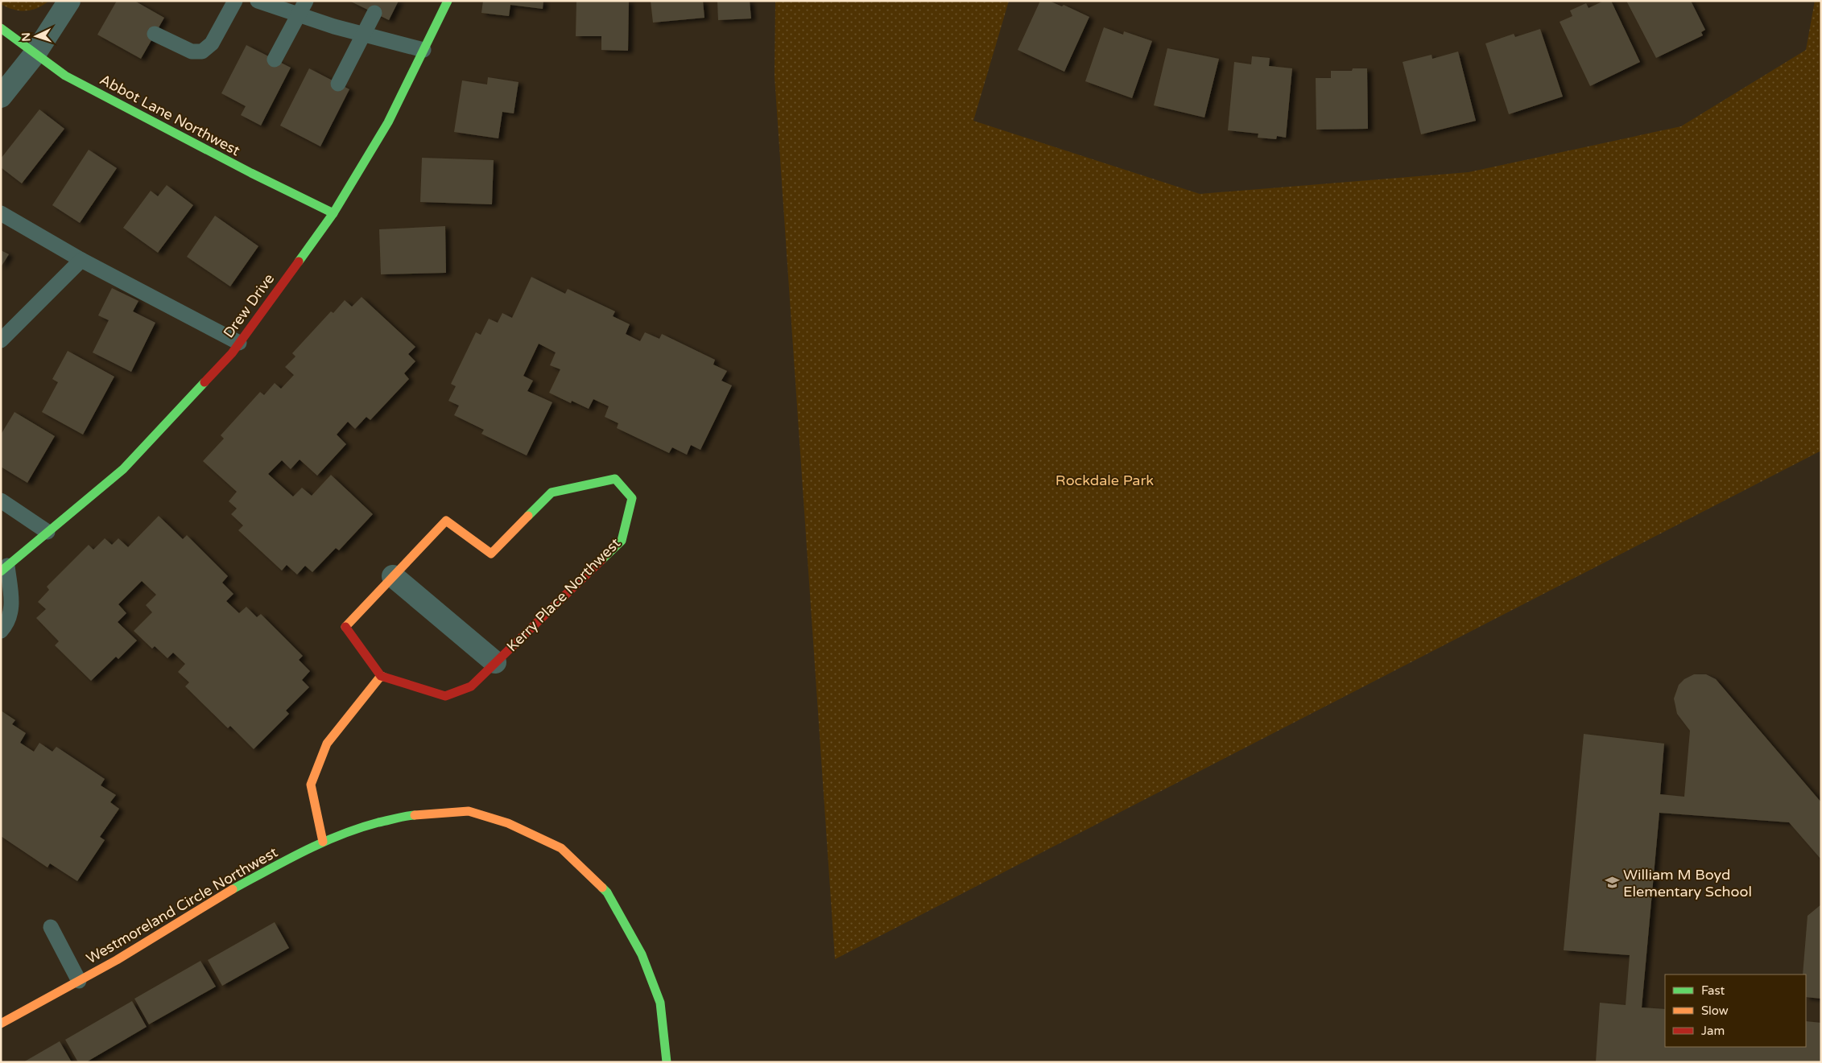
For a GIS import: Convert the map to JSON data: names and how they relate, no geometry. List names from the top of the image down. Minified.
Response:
{"streets":{"street":["Abbot Lane Northwest","Drew Drive","Kerry Place Northwest","Westmoreland Circle Northwest"]},"crossings":[["Abbot Lane Northwest","Drew Drive"]],"parks":["Rockdale Park"],"places":{"school or university":["William M Boyd Elementary School"]},"legend":["Fast","Slow","Jam"],"north":"left"}
